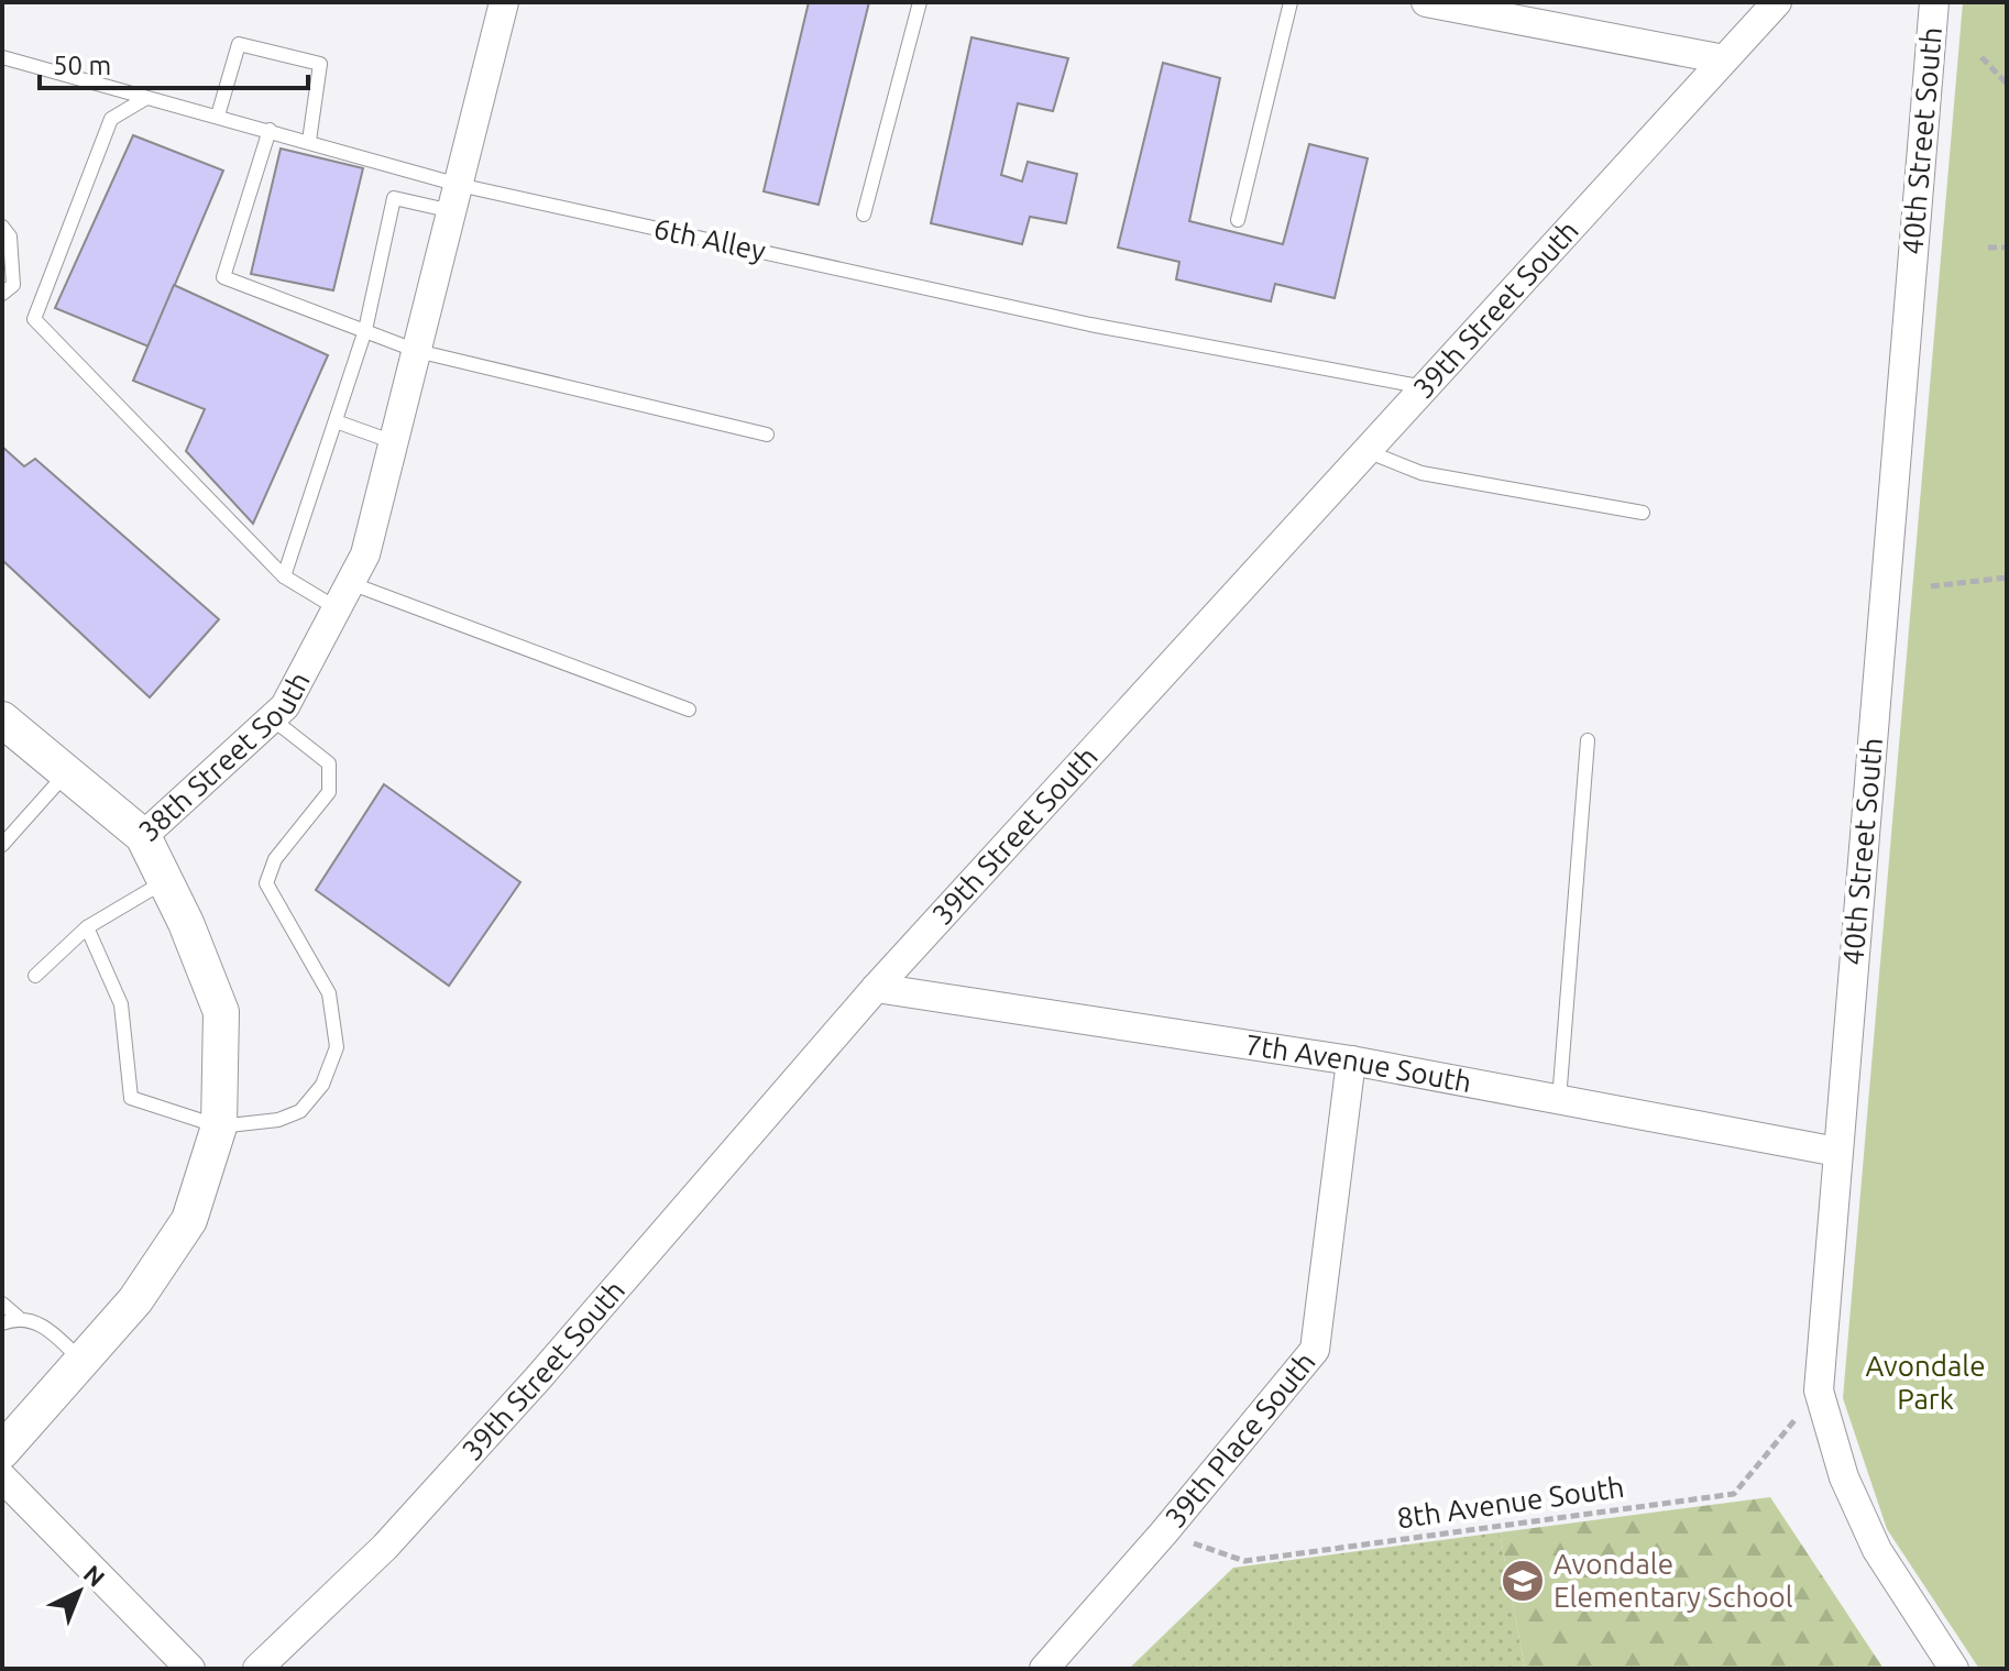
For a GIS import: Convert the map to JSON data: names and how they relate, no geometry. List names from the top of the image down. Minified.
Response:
{"streets":{"street":["40th Street South","39th Street South","38th Street South","7th Avenue South","39th Place South"],"lane":["6th Alley"],"path":["8th Avenue South"]},"crossings":[["40th Street South","7th Avenue South"],["40th Street South","8th Avenue South"],["6th Alley","39th Street South"],["6th Alley","38th Street South"],["39th Street South","7th Avenue South"],["7th Avenue South","39th Place South"],["39th Place South","8th Avenue South"]],"parks":["Avondale Park"],"places":{"school or university":["Avondale Elementary School"]},"scale_bar":"50 m","north":"top right"}
